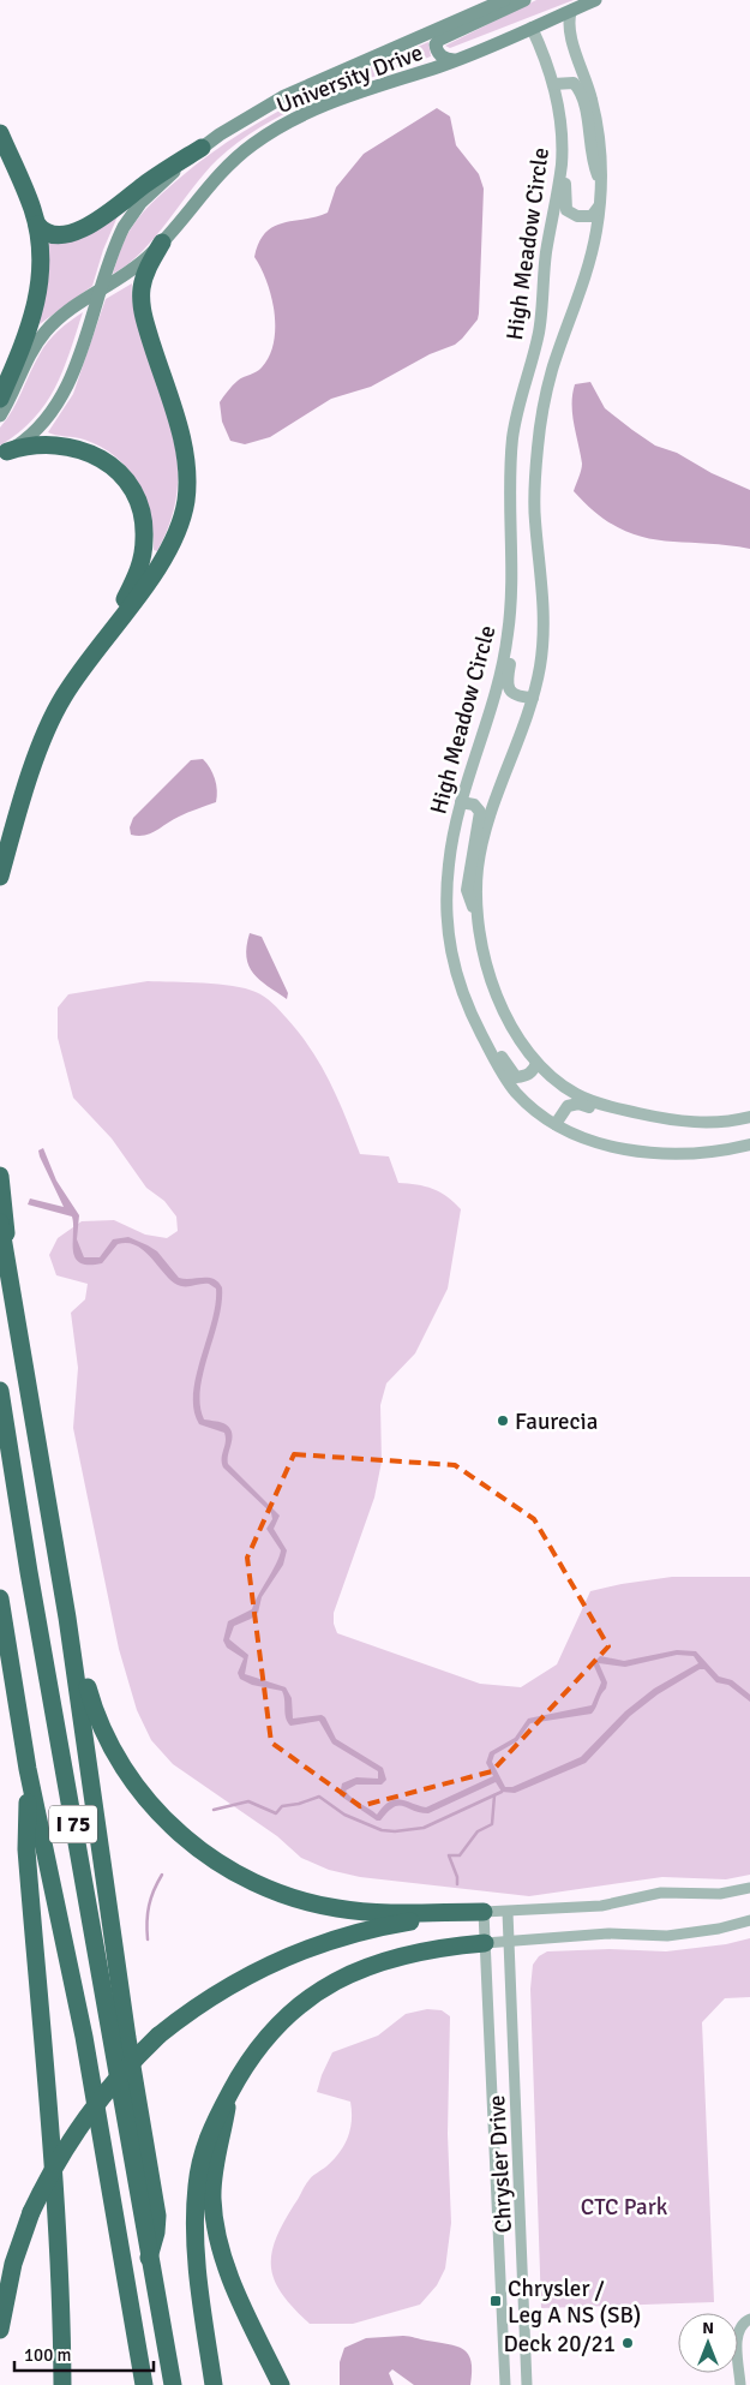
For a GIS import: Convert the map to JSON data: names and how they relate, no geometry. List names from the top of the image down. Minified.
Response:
{"streets":{"highway":["I 75"],"main road":["University Drive"],"street":["High Meadow Circle","Chrysler Drive"]},"crossings":[["University Drive","High Meadow Circle"]],"parks":["CTC Park"],"places":{"other":["Faurecia","Deck 20/21"],"transit":["Chrysler / Leg A NS (SB)"]},"scale_bar":"100 m","north":"top"}
